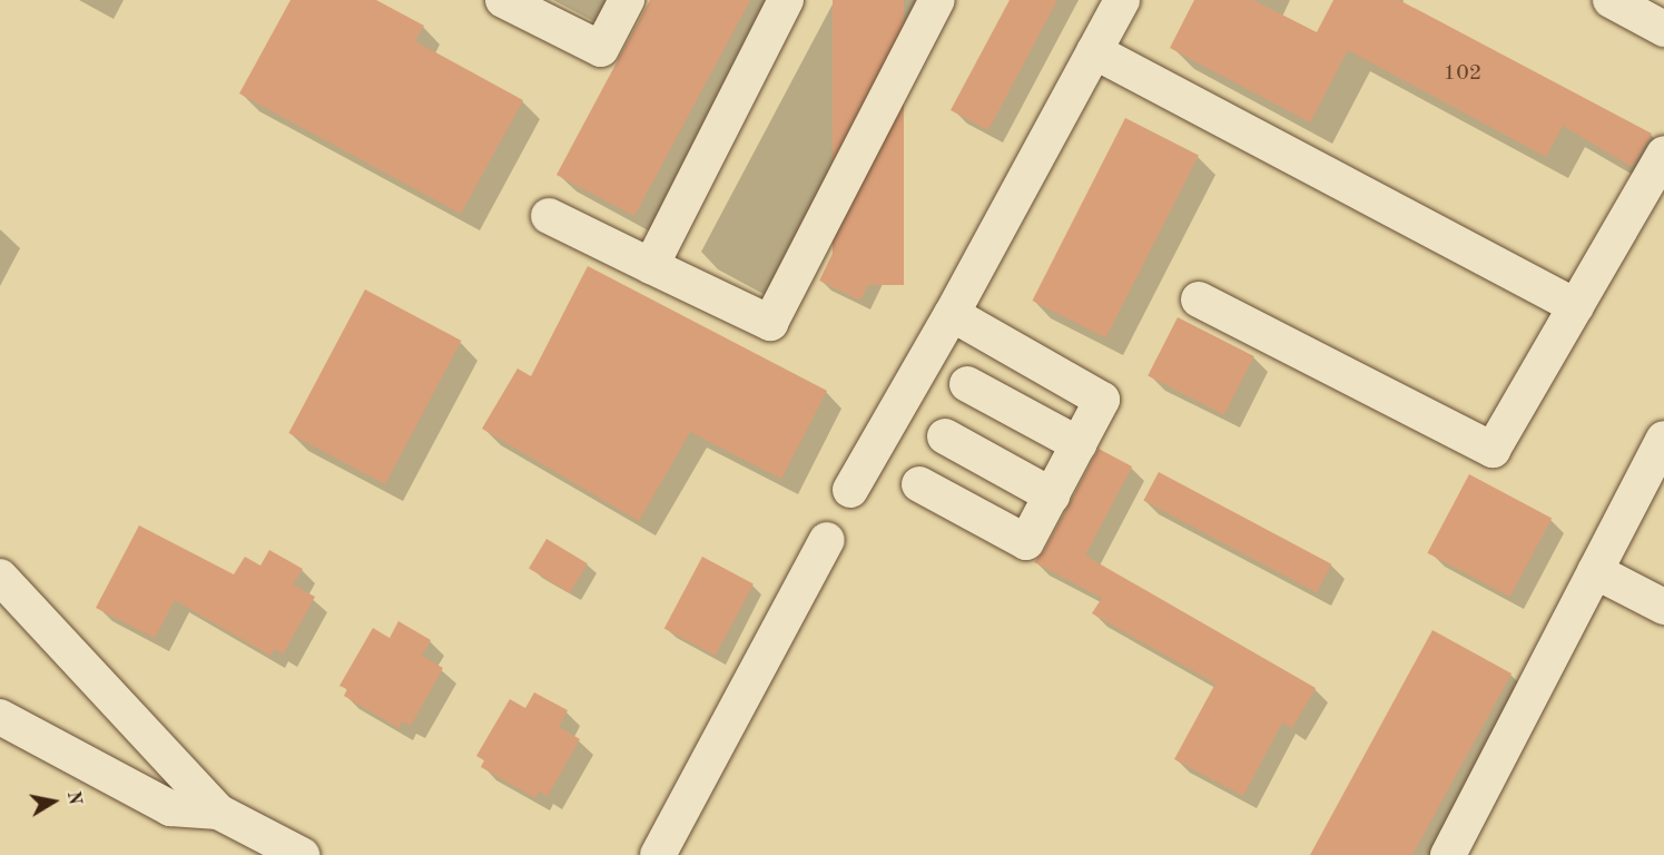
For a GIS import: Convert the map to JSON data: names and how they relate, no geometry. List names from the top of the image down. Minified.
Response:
{"house_numbers":["102"],"north":"right"}
